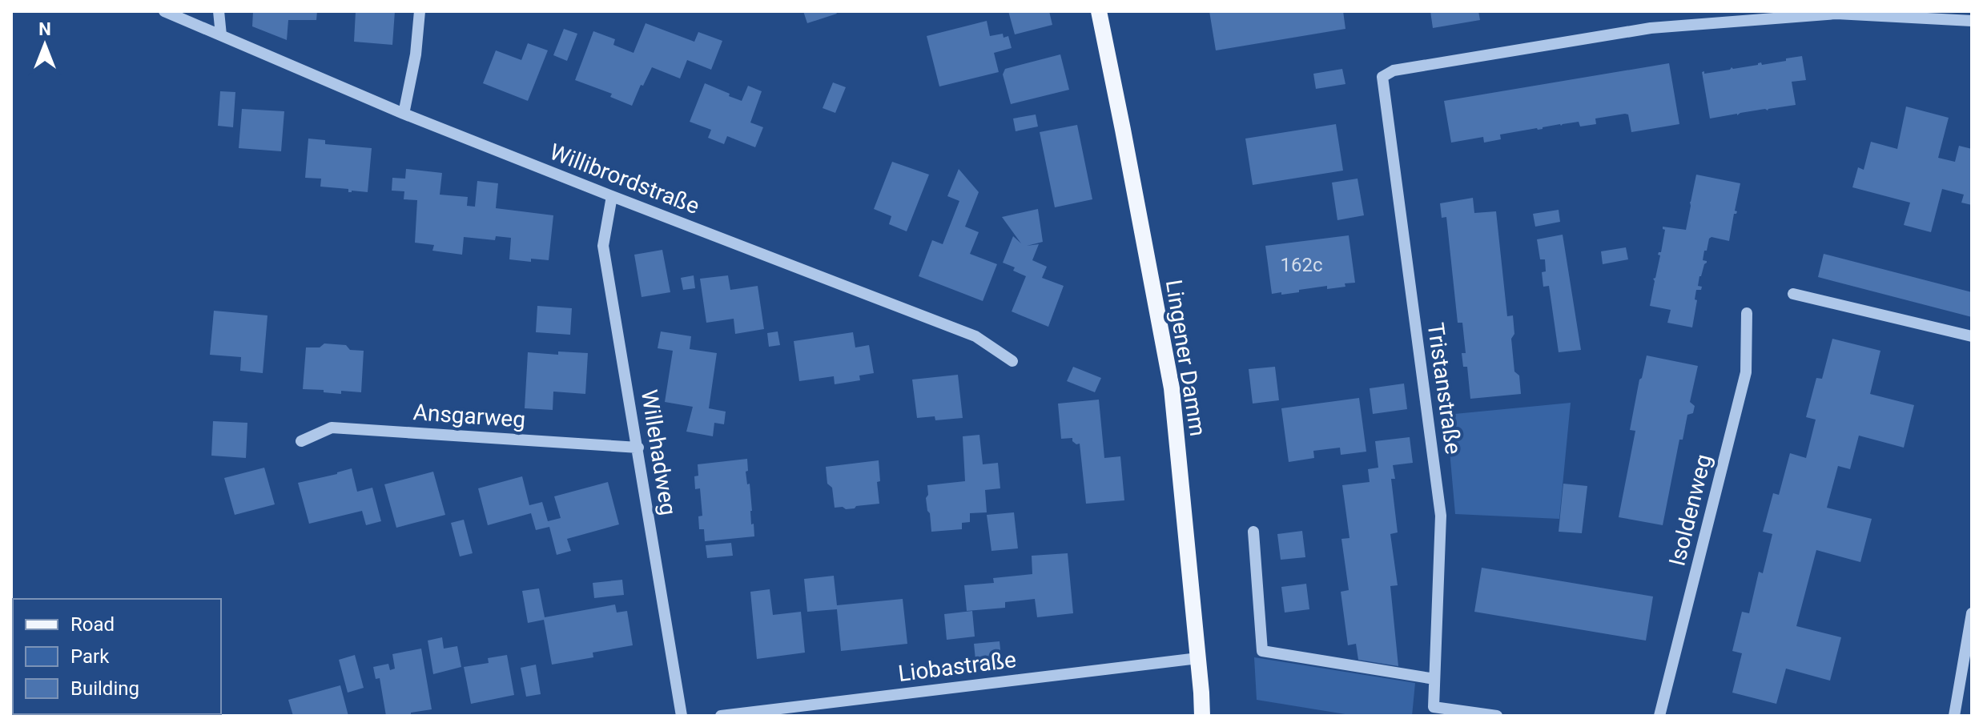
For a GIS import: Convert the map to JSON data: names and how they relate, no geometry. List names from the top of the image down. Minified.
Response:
{"streets":{"main road":["Lingener Damm"],"street":["Willibrordstraße","Tristanstraße","Ansgarweg","Willehadweg","Isoldenweg","Liobastraße"]},"crossings":[["Willibrordstraße","Willehadweg"],["Lingener Damm","Liobastraße"],["Ansgarweg","Willehadweg"]],"house_numbers":["162c"],"legend":["Road","Park","Building"],"north":"top"}
